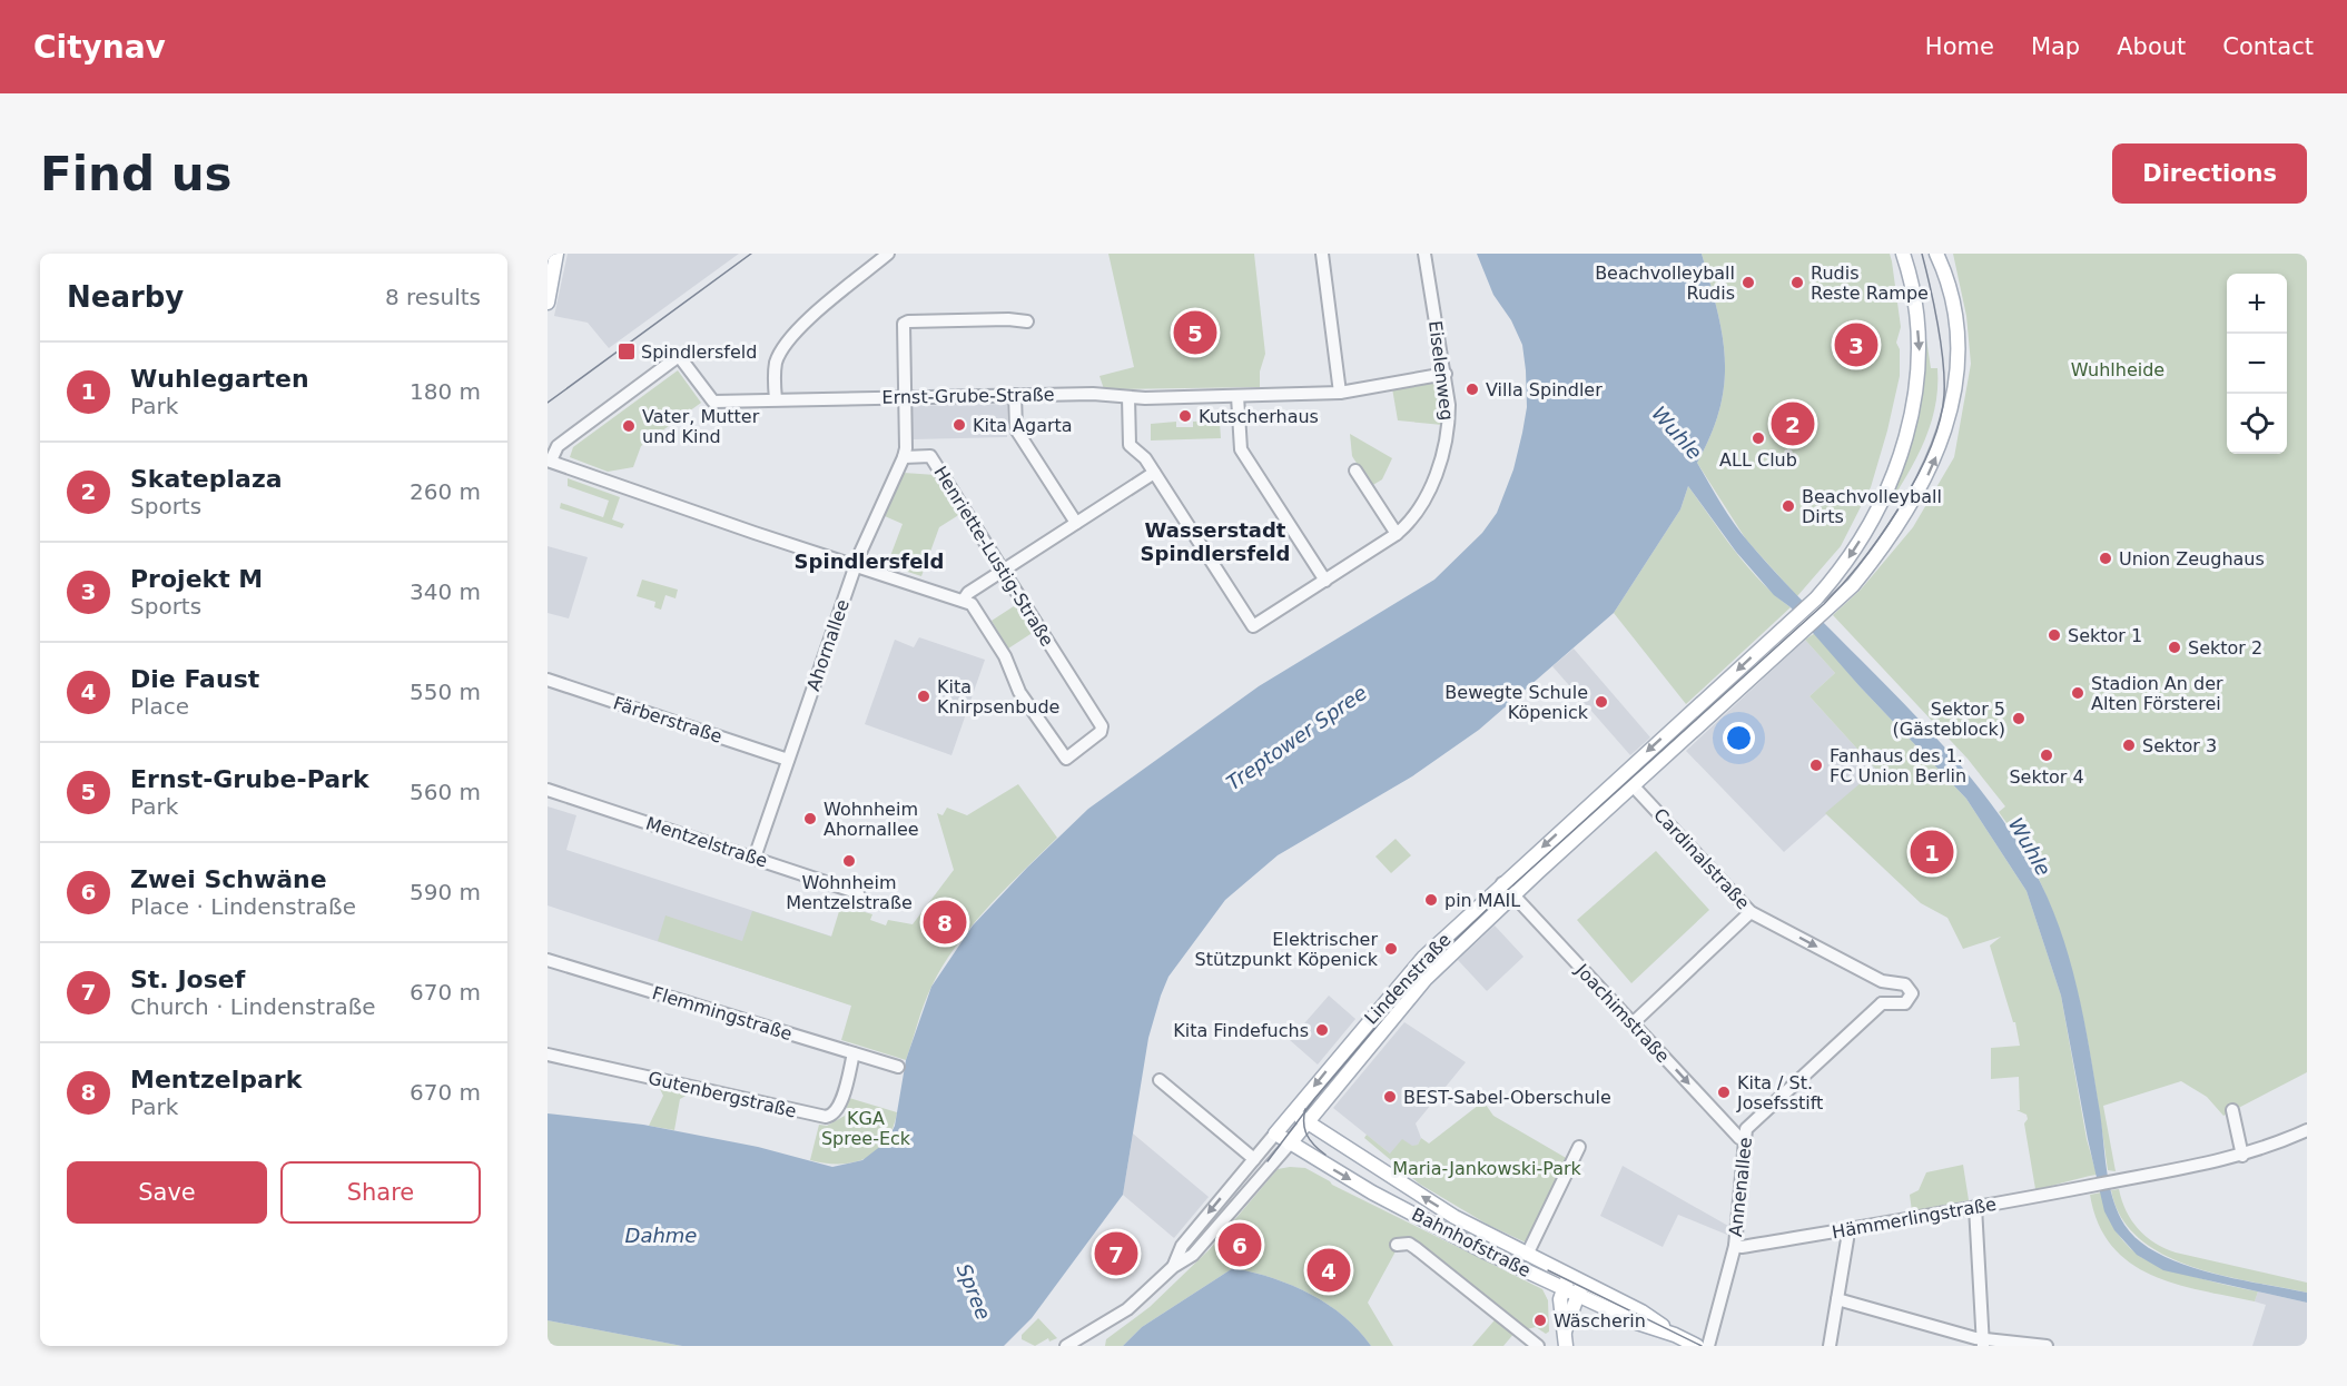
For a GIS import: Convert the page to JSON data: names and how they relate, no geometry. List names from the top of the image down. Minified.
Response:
{"streets":{"main road":["Lindenstraße","Bahnhofstraße"],"street":["Eiselenweg","Ernst-Grube-Straße","Henriette-Lustig-Straße","Ahornallee","Färberstraße","Mentzelstraße","Cardinalstraße","Flemmingstraße","Joachimstraße","Gutenbergstraße","Annenallee","Hämmerlingstraße"]},"crossings":[["Eiselenweg","Ernst-Grube-Straße"],["Ernst-Grube-Straße","Ahornallee"],["Henriette-Lustig-Straße","Ahornallee"],["Ahornallee","Färberstraße"],["Ahornallee","Mentzelstraße"],["Cardinalstraße","Lindenstraße"],["Cardinalstraße","Annenallee"],["Lindenstraße","Joachimstraße"],["Lindenstraße","Bahnhofstraße"],["Flemmingstraße","Gutenbergstraße"],["Joachimstraße","Annenallee"],["Annenallee","Hämmerlingstraße"]],"one_way":["Cardinalstraße","Joachimstraße"],"districts":["Wasserstadt Spindlersfeld","Spindlersfeld"],"water":["Wuhle","Treptower Spree","Dahme","Spree"],"parks":["Wuhlheide","KGA Spree-Eck","Maria-Jankowski-Park"],"places":{"other":["Beachvolleyball Rudis","Rudis Reste Rampe","Villa Spindler","Kutscherhaus","Kita Agarta","Vater, Mutter und Kind","ALL Club","Beachvolleyball Dirts","Union Zeughaus","Sektor 1","Sektor 2","Stadion An der Alten Försterei","Kita Knirpsenbude","Bewegte Schule Köpenick","Sektor 5 (Gästeblock)","Sektor 3","Sektor 4","Fanhaus des 1. FC Union Berlin","Wohnheim Ahornallee","Wohnheim Mentzelstraße","pin MAIL","Elektrischer Stützpunkt Köpenick","Kita Findefuchs","Kita / St. Josefsstift","BEST-Sabel-Oberschule","Wäscherin"],"transit":["Spindlersfeld"]},"page":{"header":"Citynav","nav":["Home","Map","About","Contact"],"buttons":["Directions",["Save","Share"]],"title":"Find us","heading":["Nearby","8 results"],"map_buttons":["+","−"],"pins":["5","3","2","1","8","6","7","4"],"list":[{"mark":"1","name":"Wuhlegarten","note":"Park","value":"180 m"},{"mark":"2","name":"Skateplaza","note":"Sports","value":"260 m"},{"mark":"3","name":"Projekt M","note":"Sports","value":"340 m"},{"mark":"4","name":"Die Faust","note":"Place","value":"550 m"},{"mark":"5","name":"Ernst-Grube-Park","note":"Park","value":"560 m"},{"mark":"6","name":"Zwei Schwäne","note":"Place · Lindenstraße","value":"590 m"},{"mark":"7","name":"St. Josef","note":"Church · Lindenstraße","value":"670 m"},{"mark":"8","name":"Mentzelpark","note":"Park","value":"670 m"}]}}
